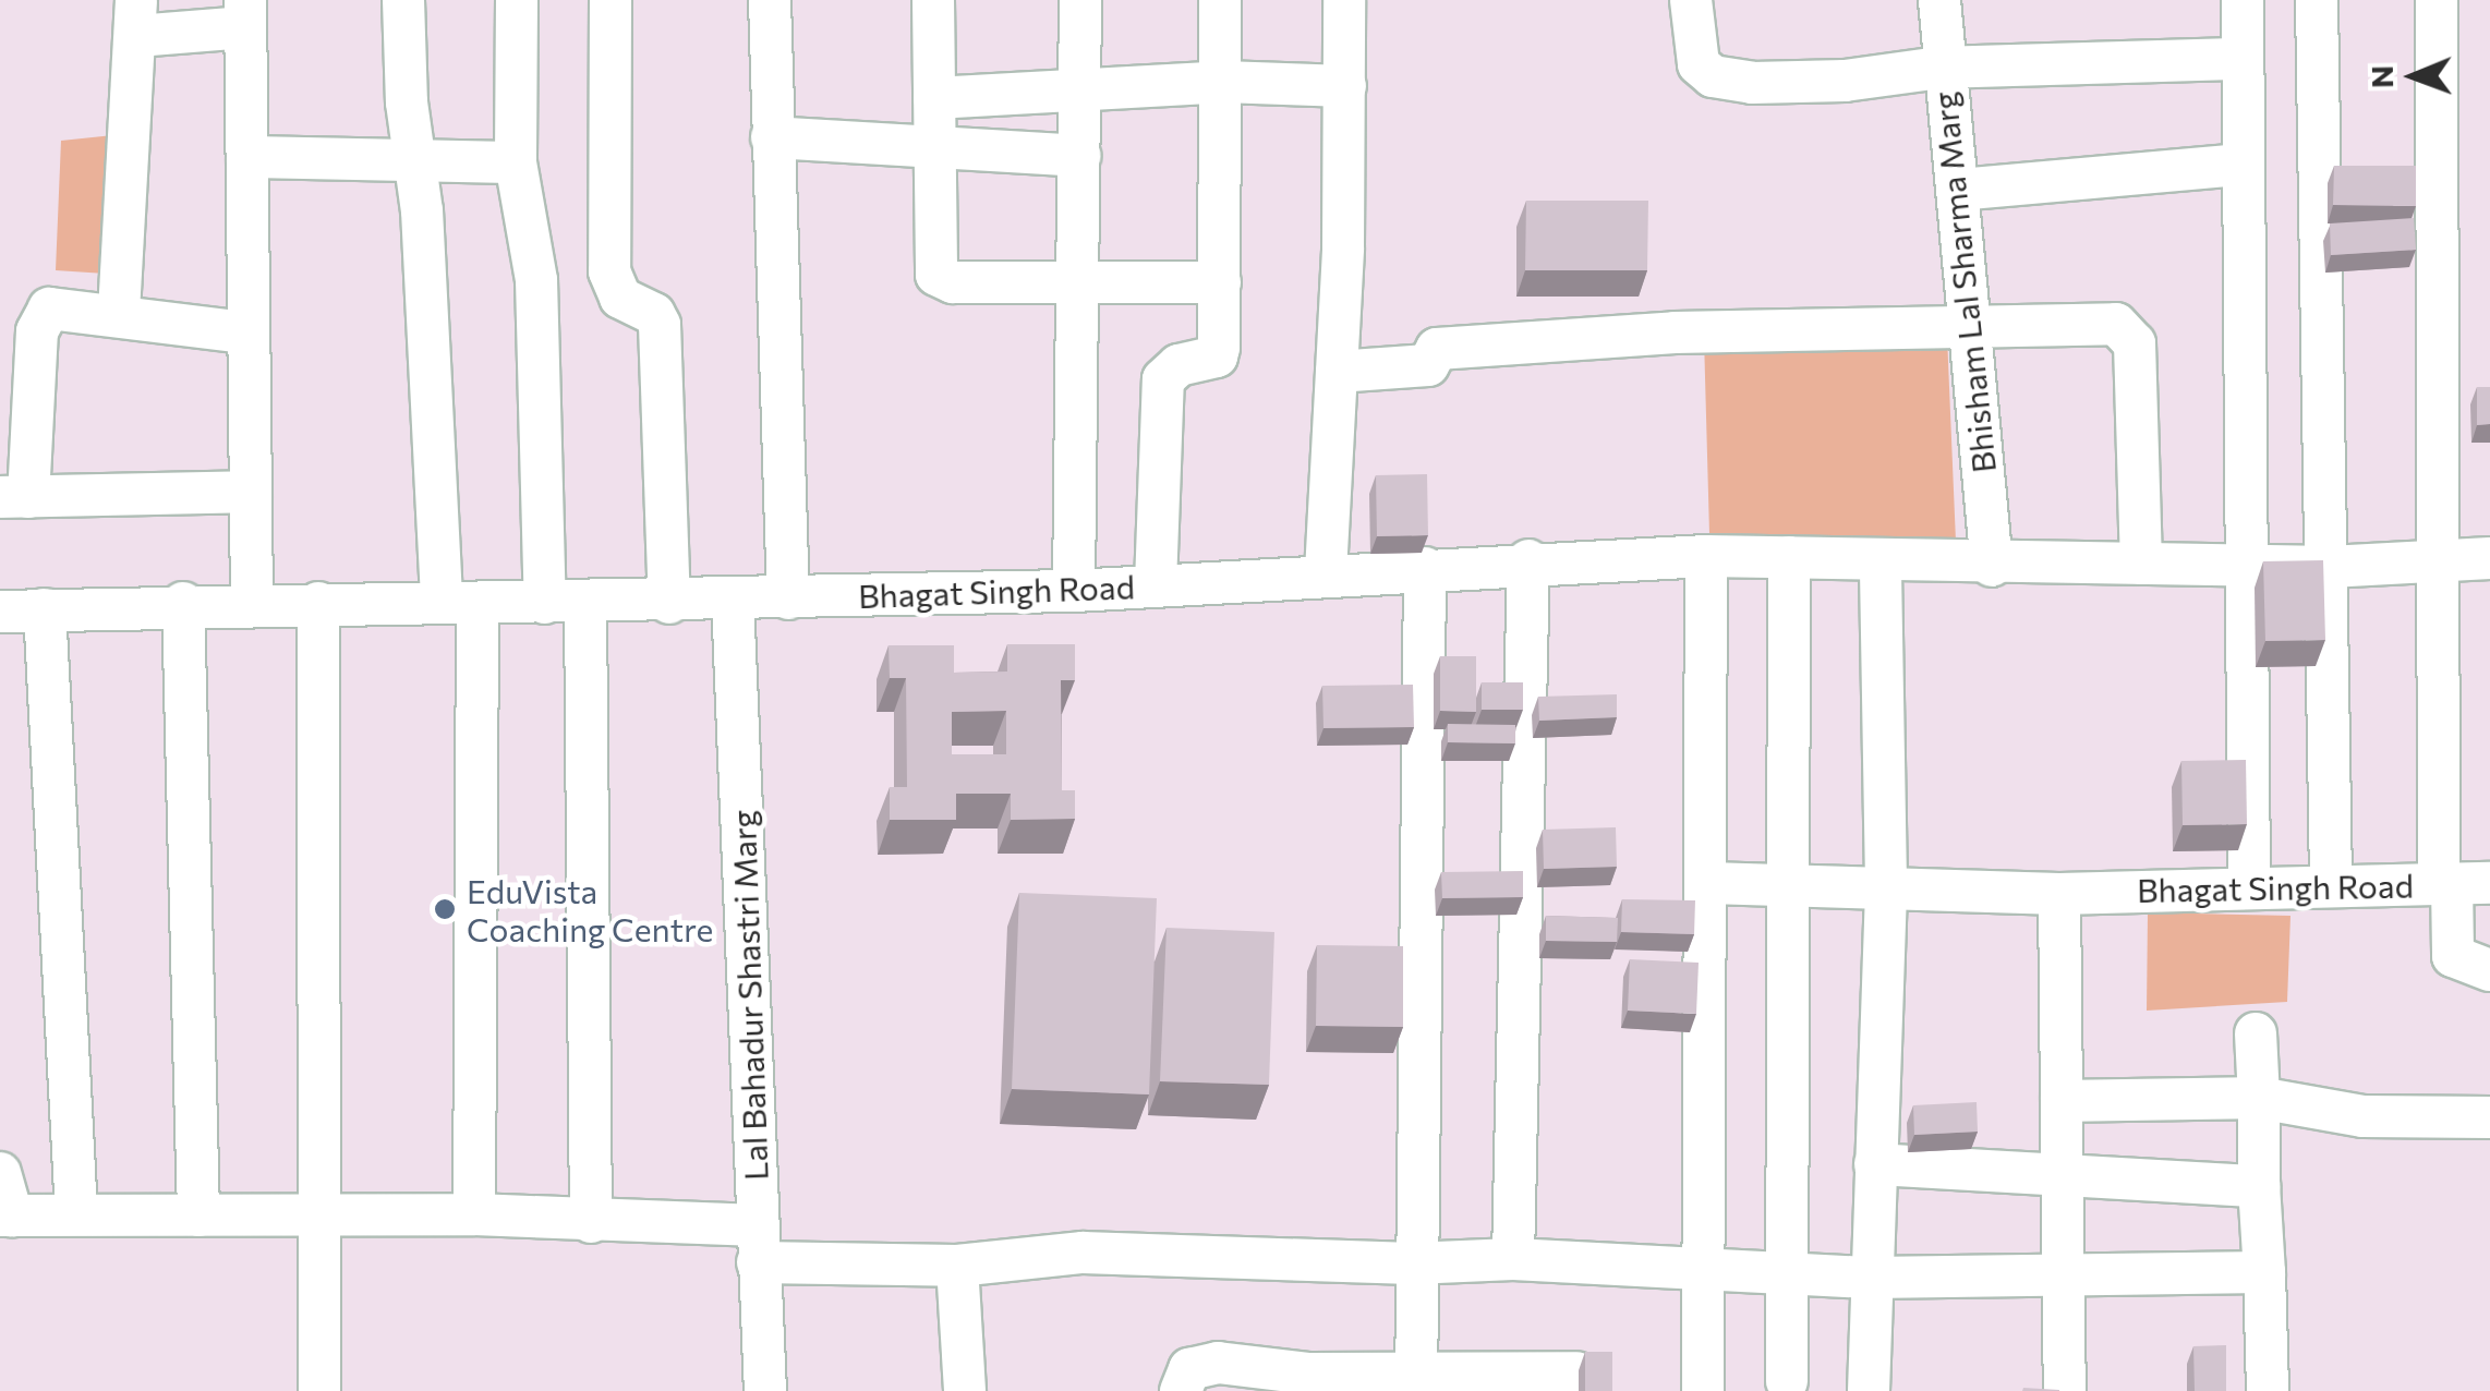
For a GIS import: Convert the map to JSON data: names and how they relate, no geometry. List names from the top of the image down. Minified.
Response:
{"streets":{"street":["Bhisham Lal Sharma Marg","Bhagat Singh Road","Lal Bahadur Shastri Marg"]},"crossings":[["Bhisham Lal Sharma Marg","Bhagat Singh Road"],["Bhagat Singh Road","Lal Bahadur Shastri Marg"]],"places":["EduVista Coaching Centre"],"north":"left"}
